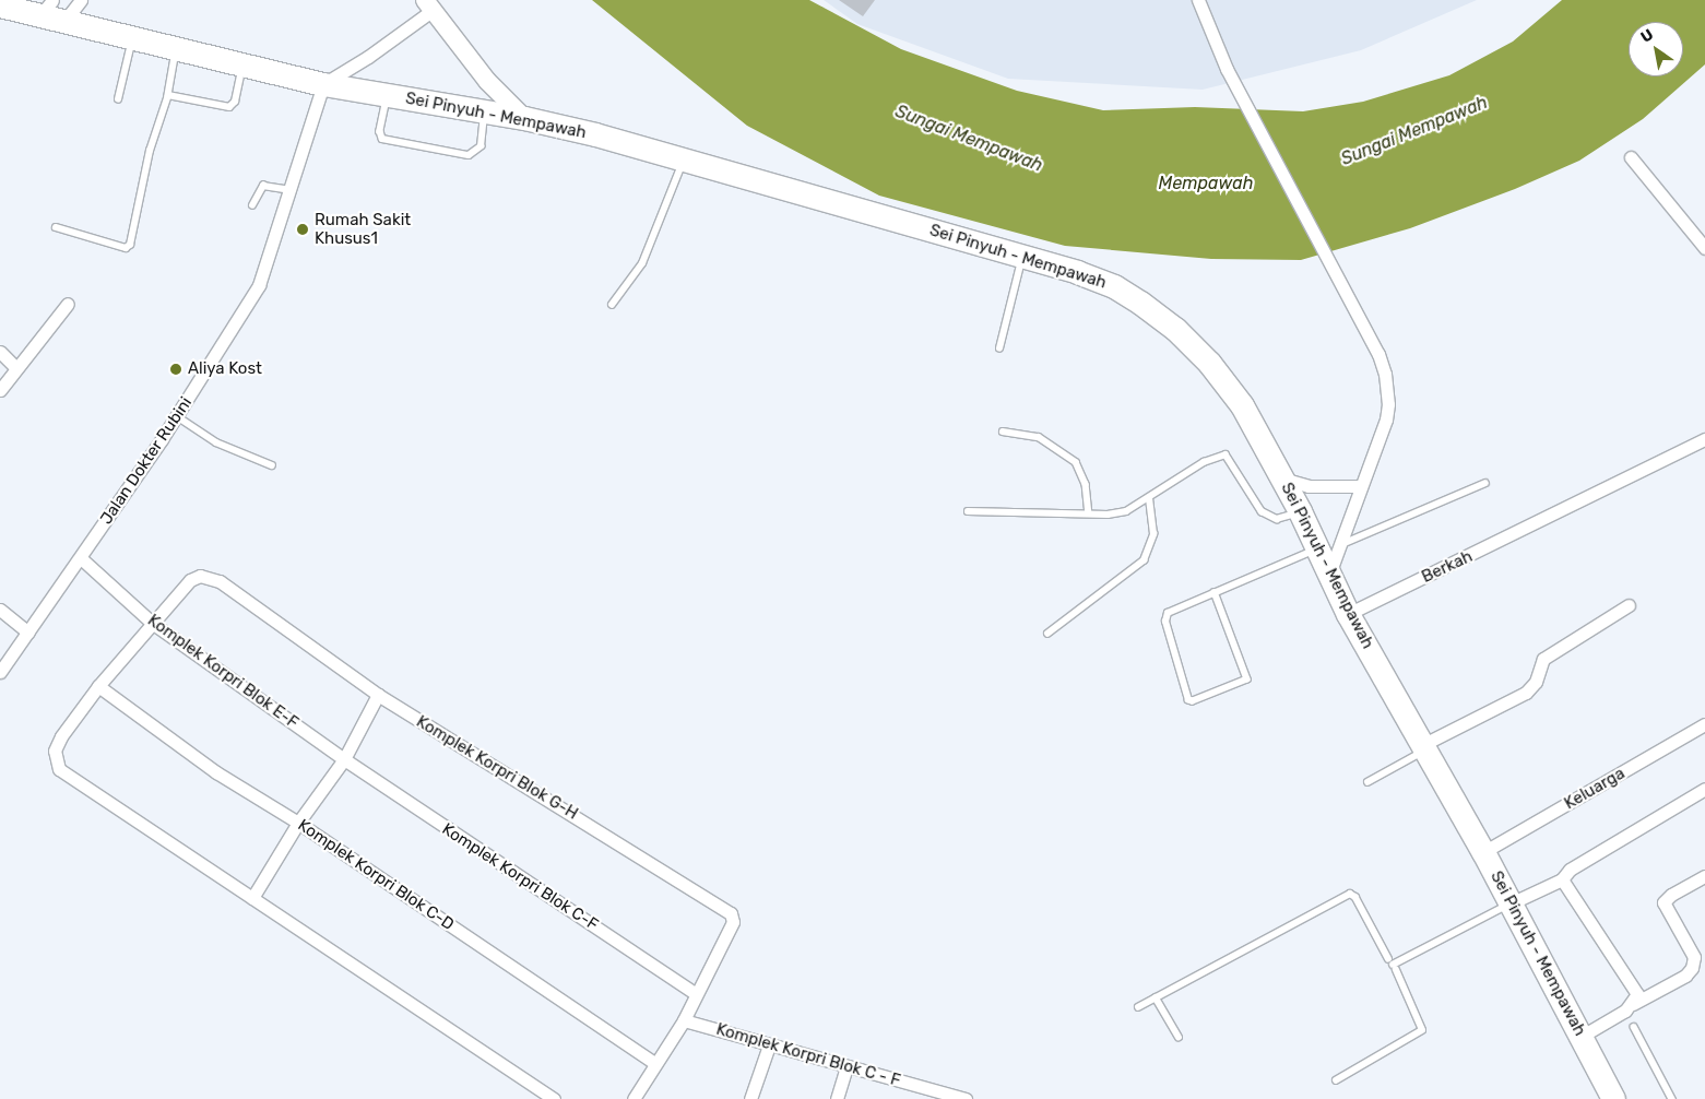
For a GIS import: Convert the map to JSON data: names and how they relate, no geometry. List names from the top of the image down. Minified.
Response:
{"streets":{"highway":["Sei Pinyuh - Mempawah"],"street":["Jalan Dokter Rubini","Berkah","Komplek Korpri Blok E-F","Komplek Korpri Blok G-H","Keluarga","Komplek Korpri Blok C-D","Komplek Korpri Blok C-F","Komplek Korpri Blok C - F"]},"crossings":[["Sei Pinyuh - Mempawah","Jalan Dokter Rubini"],["Sei Pinyuh - Mempawah","Berkah"],["Sei Pinyuh - Mempawah","Keluarga"],["Jalan Dokter Rubini","Komplek Korpri Blok E-F"],["Komplek Korpri Blok E-F","Komplek Korpri Blok G-H"],["Komplek Korpri Blok E-F","Komplek Korpri Blok C-F"],["Komplek Korpri Blok G-H","Komplek Korpri Blok C-F"]],"water":["Sungai Mempawah","Mempawah"],"places":["Rumah Sakit Khusus1","Aliya Kost"],"north":"top left"}
